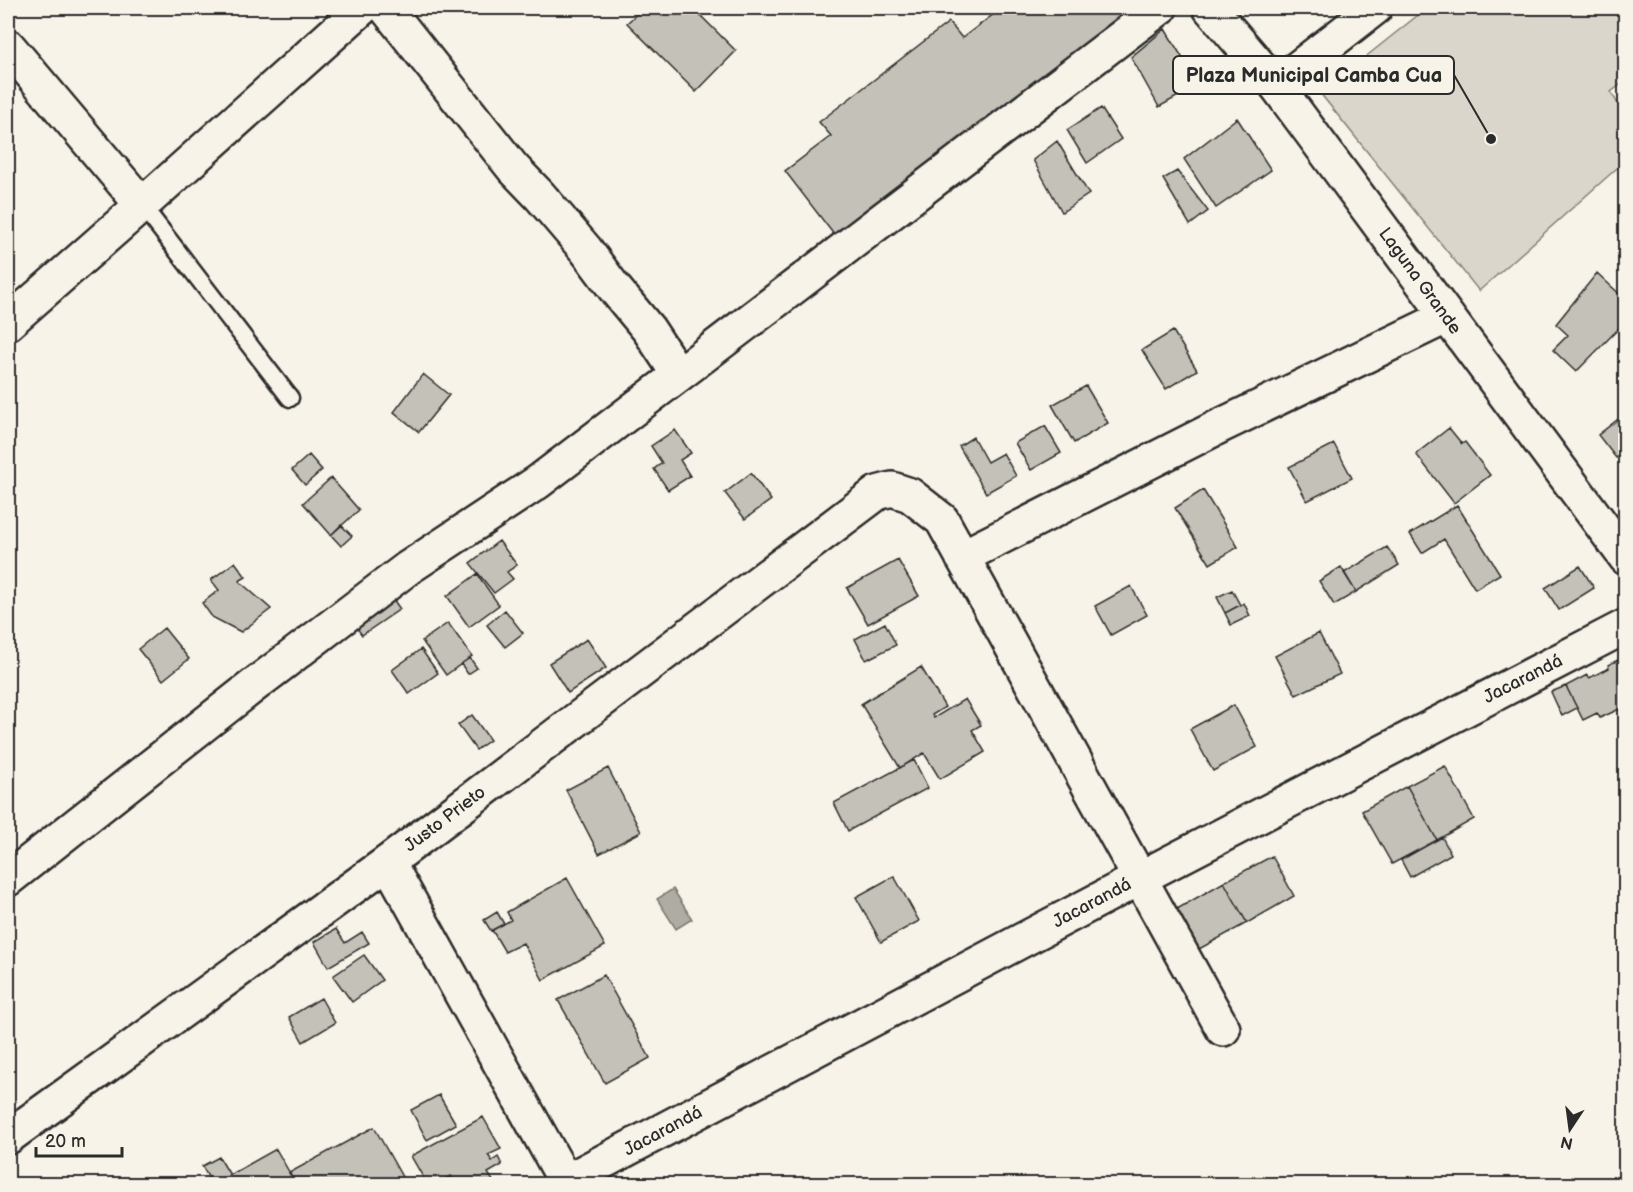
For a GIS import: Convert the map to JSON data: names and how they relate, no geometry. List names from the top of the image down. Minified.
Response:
{"streets":{"street":["Laguna Grande","Jacarandá","Justo Prieto"]},"places":["Plaza Municipal Camba Cua"],"scale_bar":"20 m","north":"bottom"}
